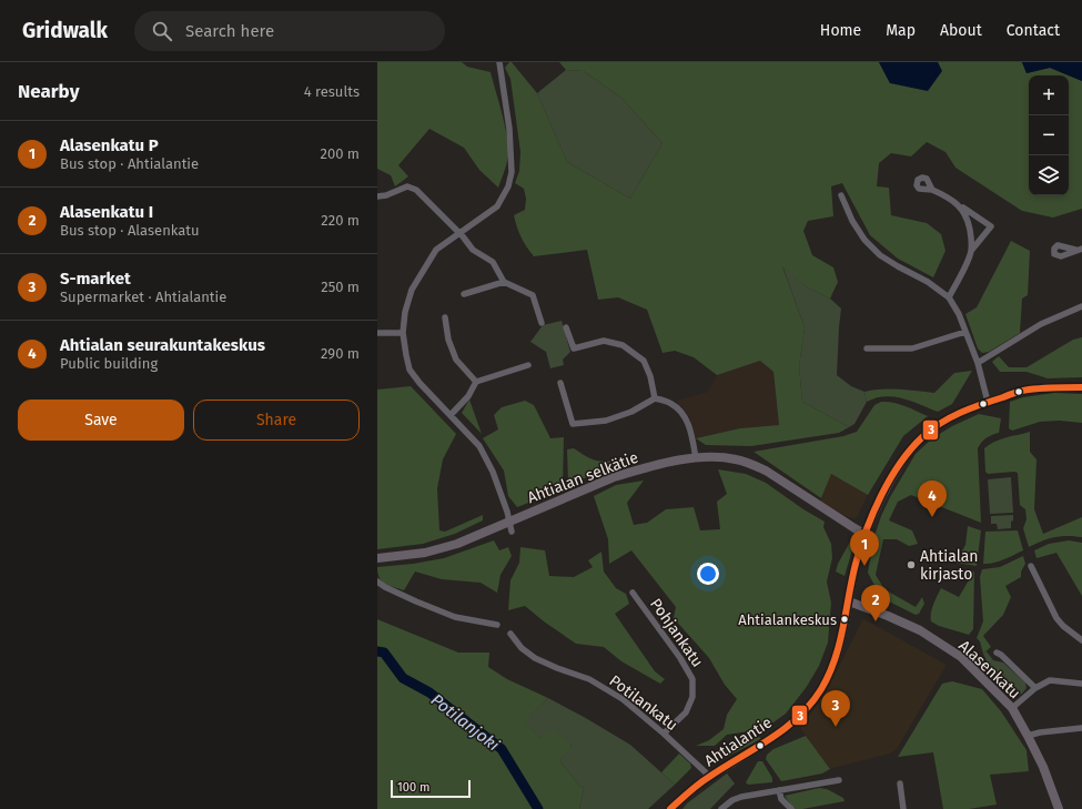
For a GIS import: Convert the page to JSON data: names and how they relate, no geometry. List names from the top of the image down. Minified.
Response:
{"streets":{"street":["Ahtialan selkätie","Pohjankatu","Alasenkatu","Potilankatu","Ahtialantie"]},"crossings":[["Ahtialan selkätie","Ahtialantie"],["Pohjankatu","Potilankatu"],["Alasenkatu","Ahtialantie"],["Potilankatu","Ahtialantie"]],"water":["Potilanjoki"],"places":["Ahtialan kirjasto","Ahtialankeskus"],"lines":["transit line 3"],"scale_bar":"100 m","page":{"header":"Gridwalk","search":"Search here","nav":["Home","Map","About","Contact"],"heading":["Nearby","4 results"],"map_buttons":["+","−"],"list":[{"mark":"1","name":"Alasenkatu P","note":"Bus stop · Ahtialantie","value":"200 m"},{"mark":"2","name":"Alasenkatu I","note":"Bus stop · Alasenkatu","value":"220 m"},{"mark":"3","name":"S-market","note":"Supermarket · Ahtialantie","value":"250 m"},{"mark":"4","name":"Ahtialan seurakuntakeskus","note":"Public building","value":"290 m"}],"buttons":["Save","Share"],"pins":["4","1","2","3"],"scale":"100 m"}}
